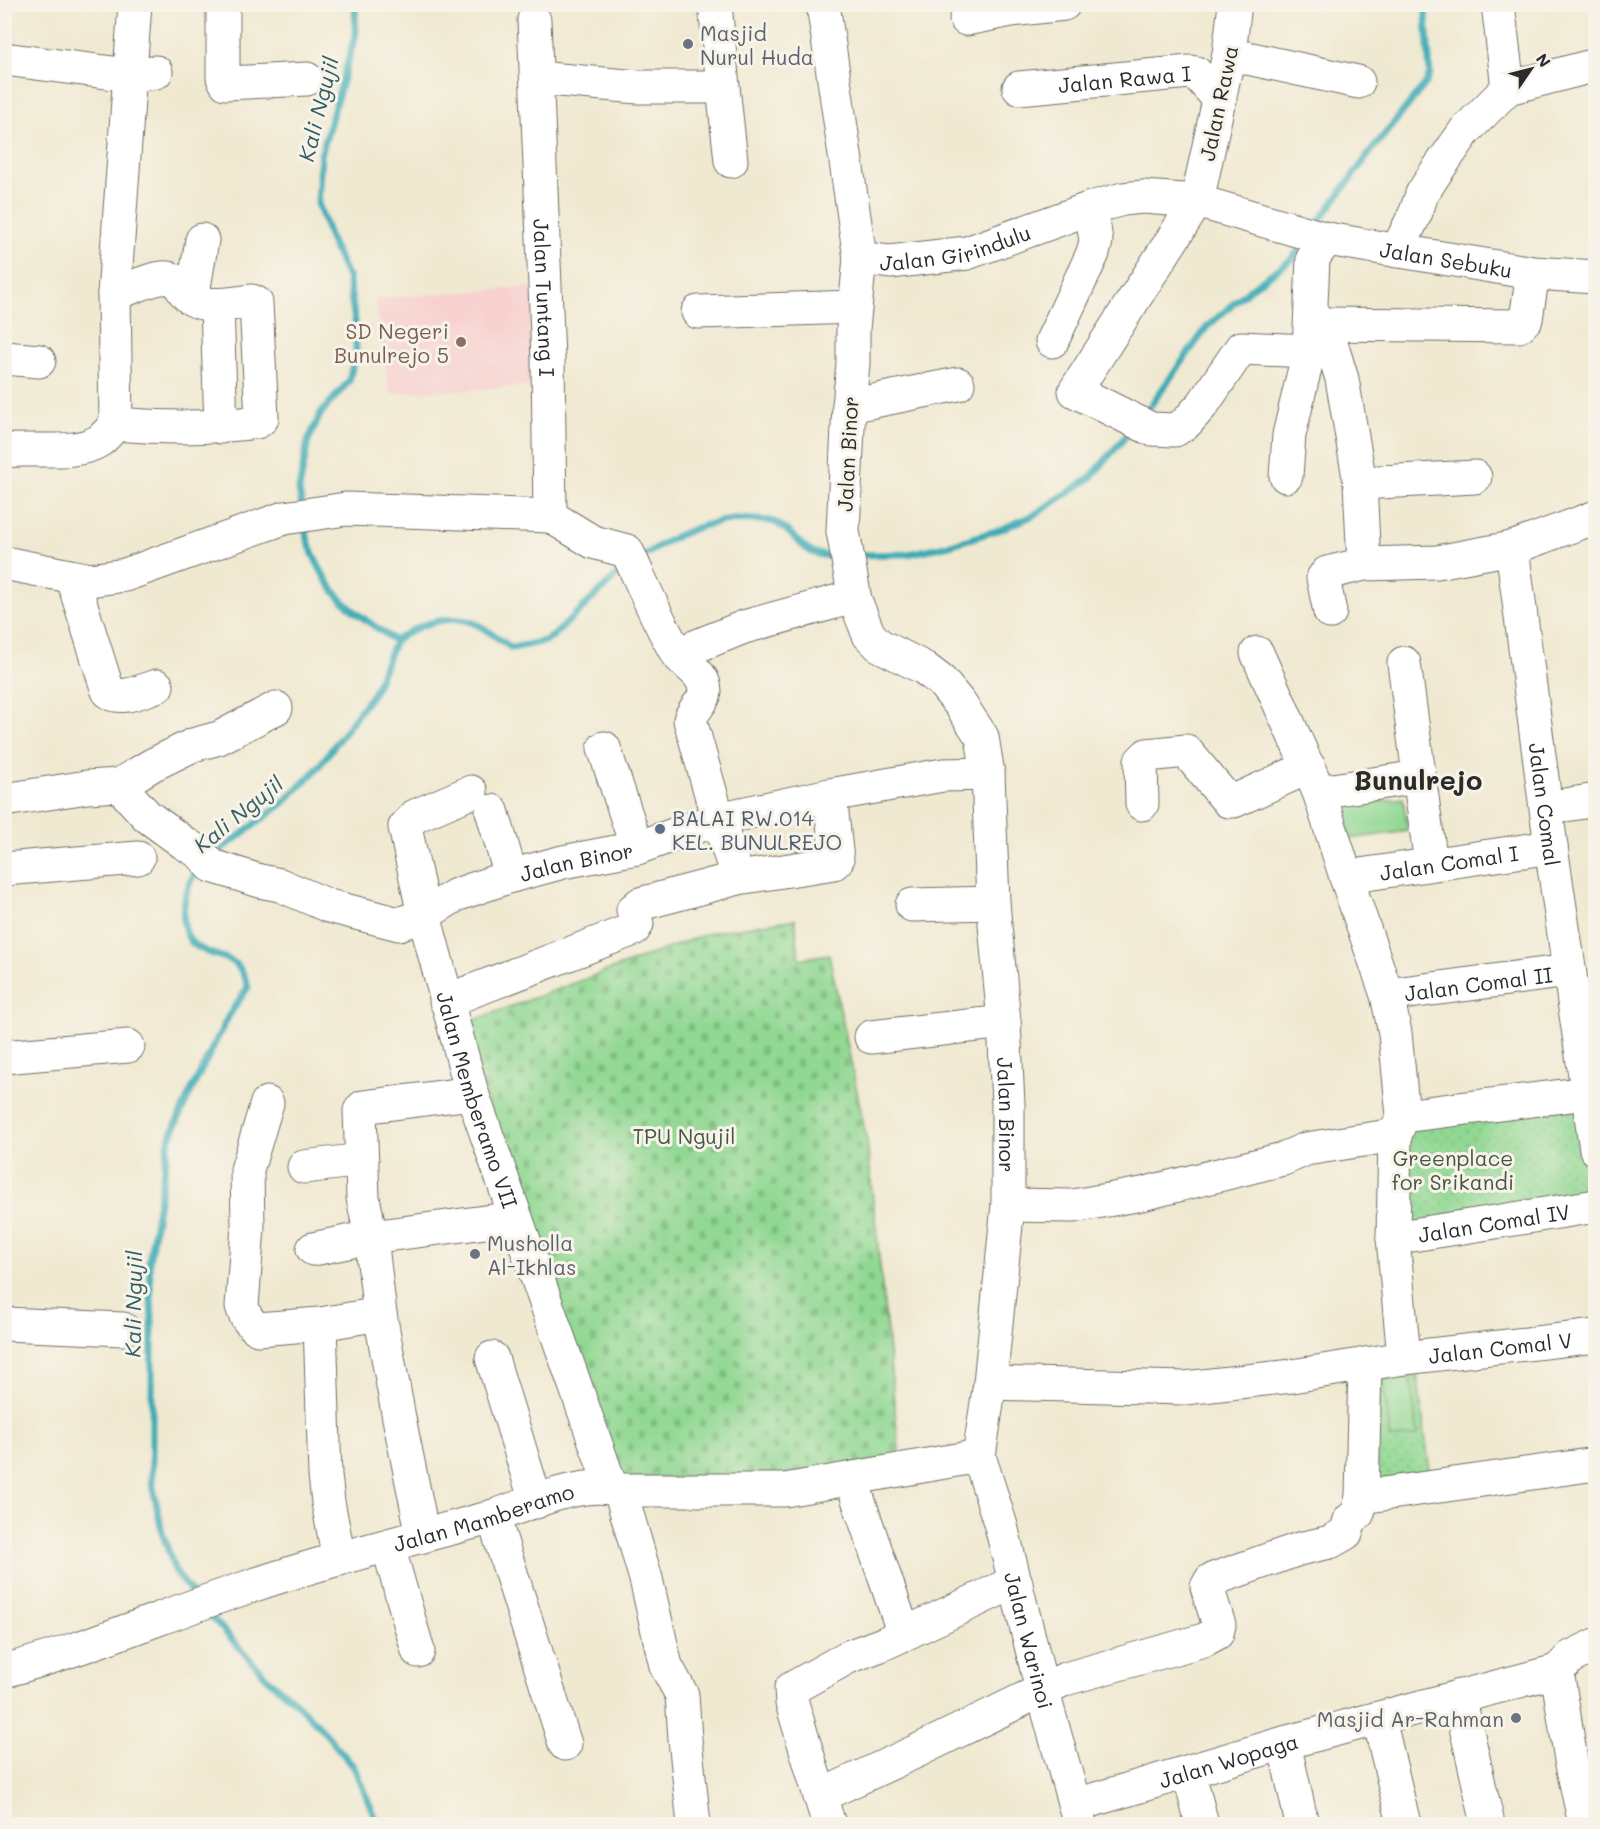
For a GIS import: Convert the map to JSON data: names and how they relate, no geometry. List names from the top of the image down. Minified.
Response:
{"streets":{"street":["Jalan Rawa I","Jalan Rawa","Jalan Girindulu","Jalan Sebuku","Jalan Tuntang I","Jalan Binor","Jalan Comal","Jalan Comal I","Jalan Comal II","Jalan Memberamo VII","Jalan Comal IV","Jalan Comal V","Jalan Mamberamo","Jalan Warinoi","Jalan Wopaga"]},"crossings":[["Jalan Rawa I","Jalan Rawa"],["Jalan Rawa","Jalan Girindulu"],["Jalan Girindulu","Jalan Sebuku"],["Jalan Girindulu","Jalan Binor"],["Jalan Binor","Jalan Memberamo VII"],["Jalan Binor","Jalan Comal V"],["Jalan Binor","Jalan Mamberamo"],["Jalan Binor","Jalan Warinoi"],["Jalan Comal","Jalan Comal I"],["Jalan Comal","Jalan Comal II"],["Jalan Memberamo VII","Jalan Mamberamo"],["Jalan Mamberamo","Jalan Warinoi"],["Jalan Warinoi","Jalan Wopaga"]],"districts":["Bunulrejo"],"water":["Kali Ngujil"],"parks":["TPU Ngujil","Greenplace for Srikandi"],"places":["Masjid Nurul Huda","SD Negeri Bunulrejo 5","BALAI RW.014 KEL. BUNULREJO","Musholla Al-Ikhlas","Masjid Ar-Rahman"],"north":"top right"}
